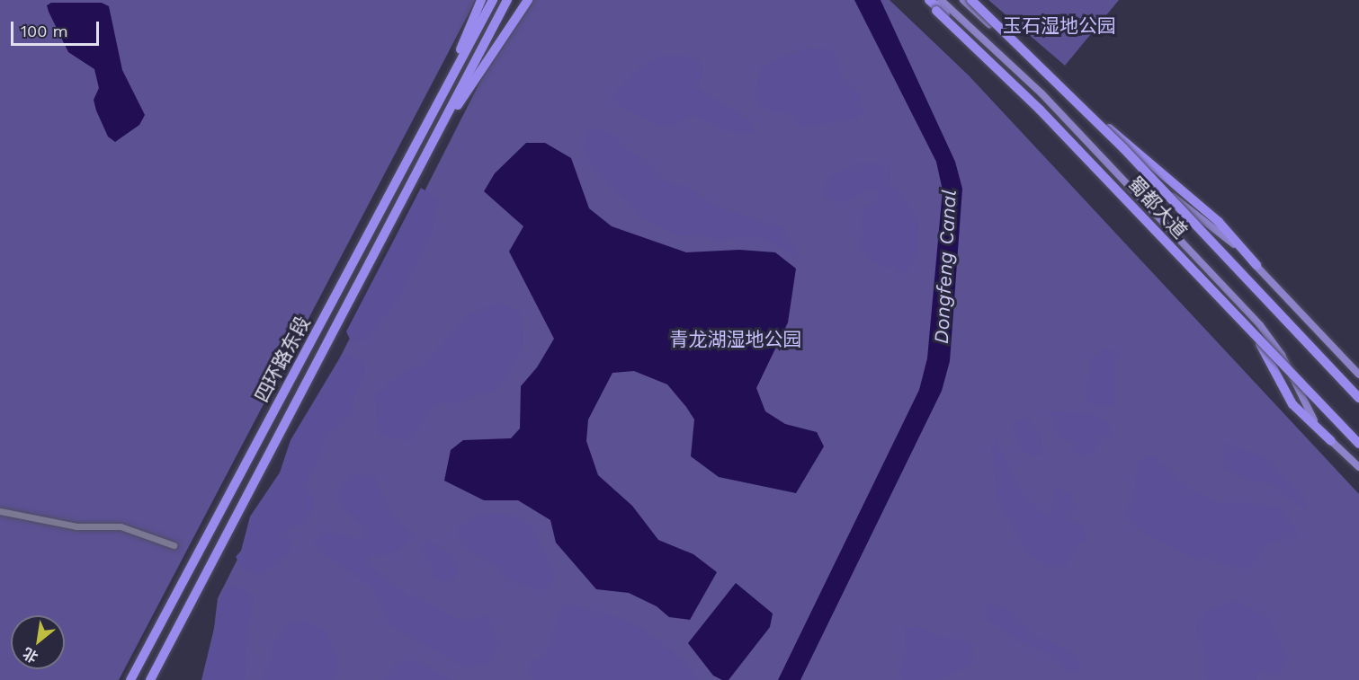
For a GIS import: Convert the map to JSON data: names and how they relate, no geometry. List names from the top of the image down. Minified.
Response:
{"streets":{"highway":["蜀都大道","四环路东段"]},"water":["Dongfeng Canal"],"parks":["玉石湿地公园","青龙湖湿地公园"],"scale_bar":"100 m","north":"bottom left"}
